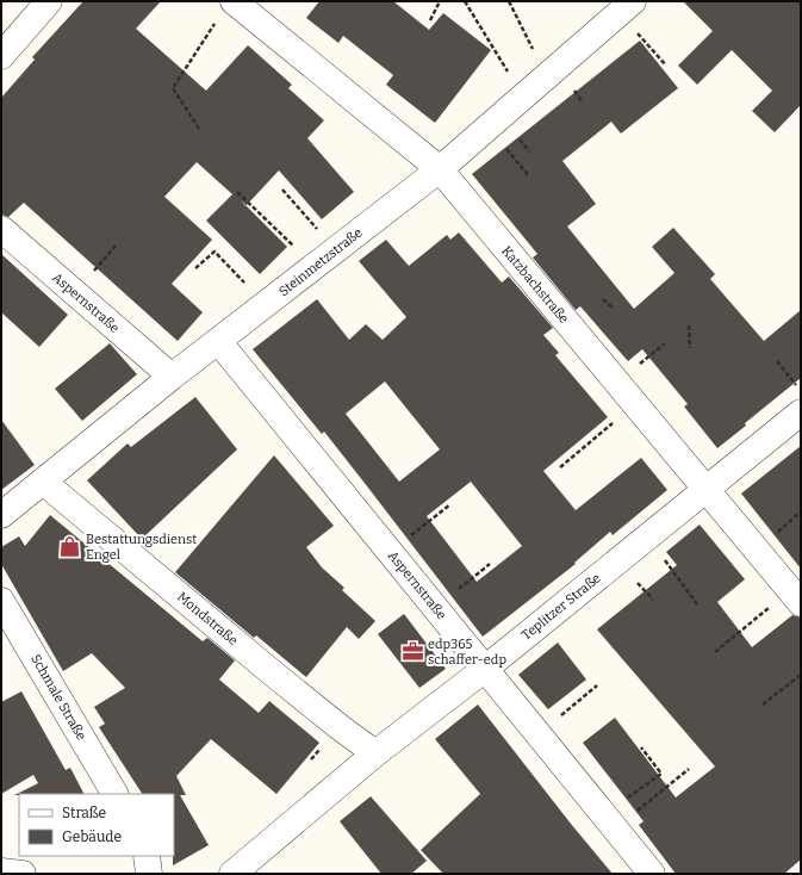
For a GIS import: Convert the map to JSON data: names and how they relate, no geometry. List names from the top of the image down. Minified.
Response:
{"streets":{"street":["Steinmetzstraße","Katzbachstraße","Aspernstraße","Teplitzer Straße","Mondstraße","Schmale Straße"]},"crossings":[["Steinmetzstraße","Katzbachstraße"],["Steinmetzstraße","Aspernstraße"],["Steinmetzstraße","Mondstraße"],["Katzbachstraße","Teplitzer Straße"],["Aspernstraße","Teplitzer Straße"],["Teplitzer Straße","Mondstraße"]],"places":{"shop":["Bestattungsdienst Engel"],"office":["edp365 schaffer-edp"]},"legend":["Straße","Gebäude"]}
